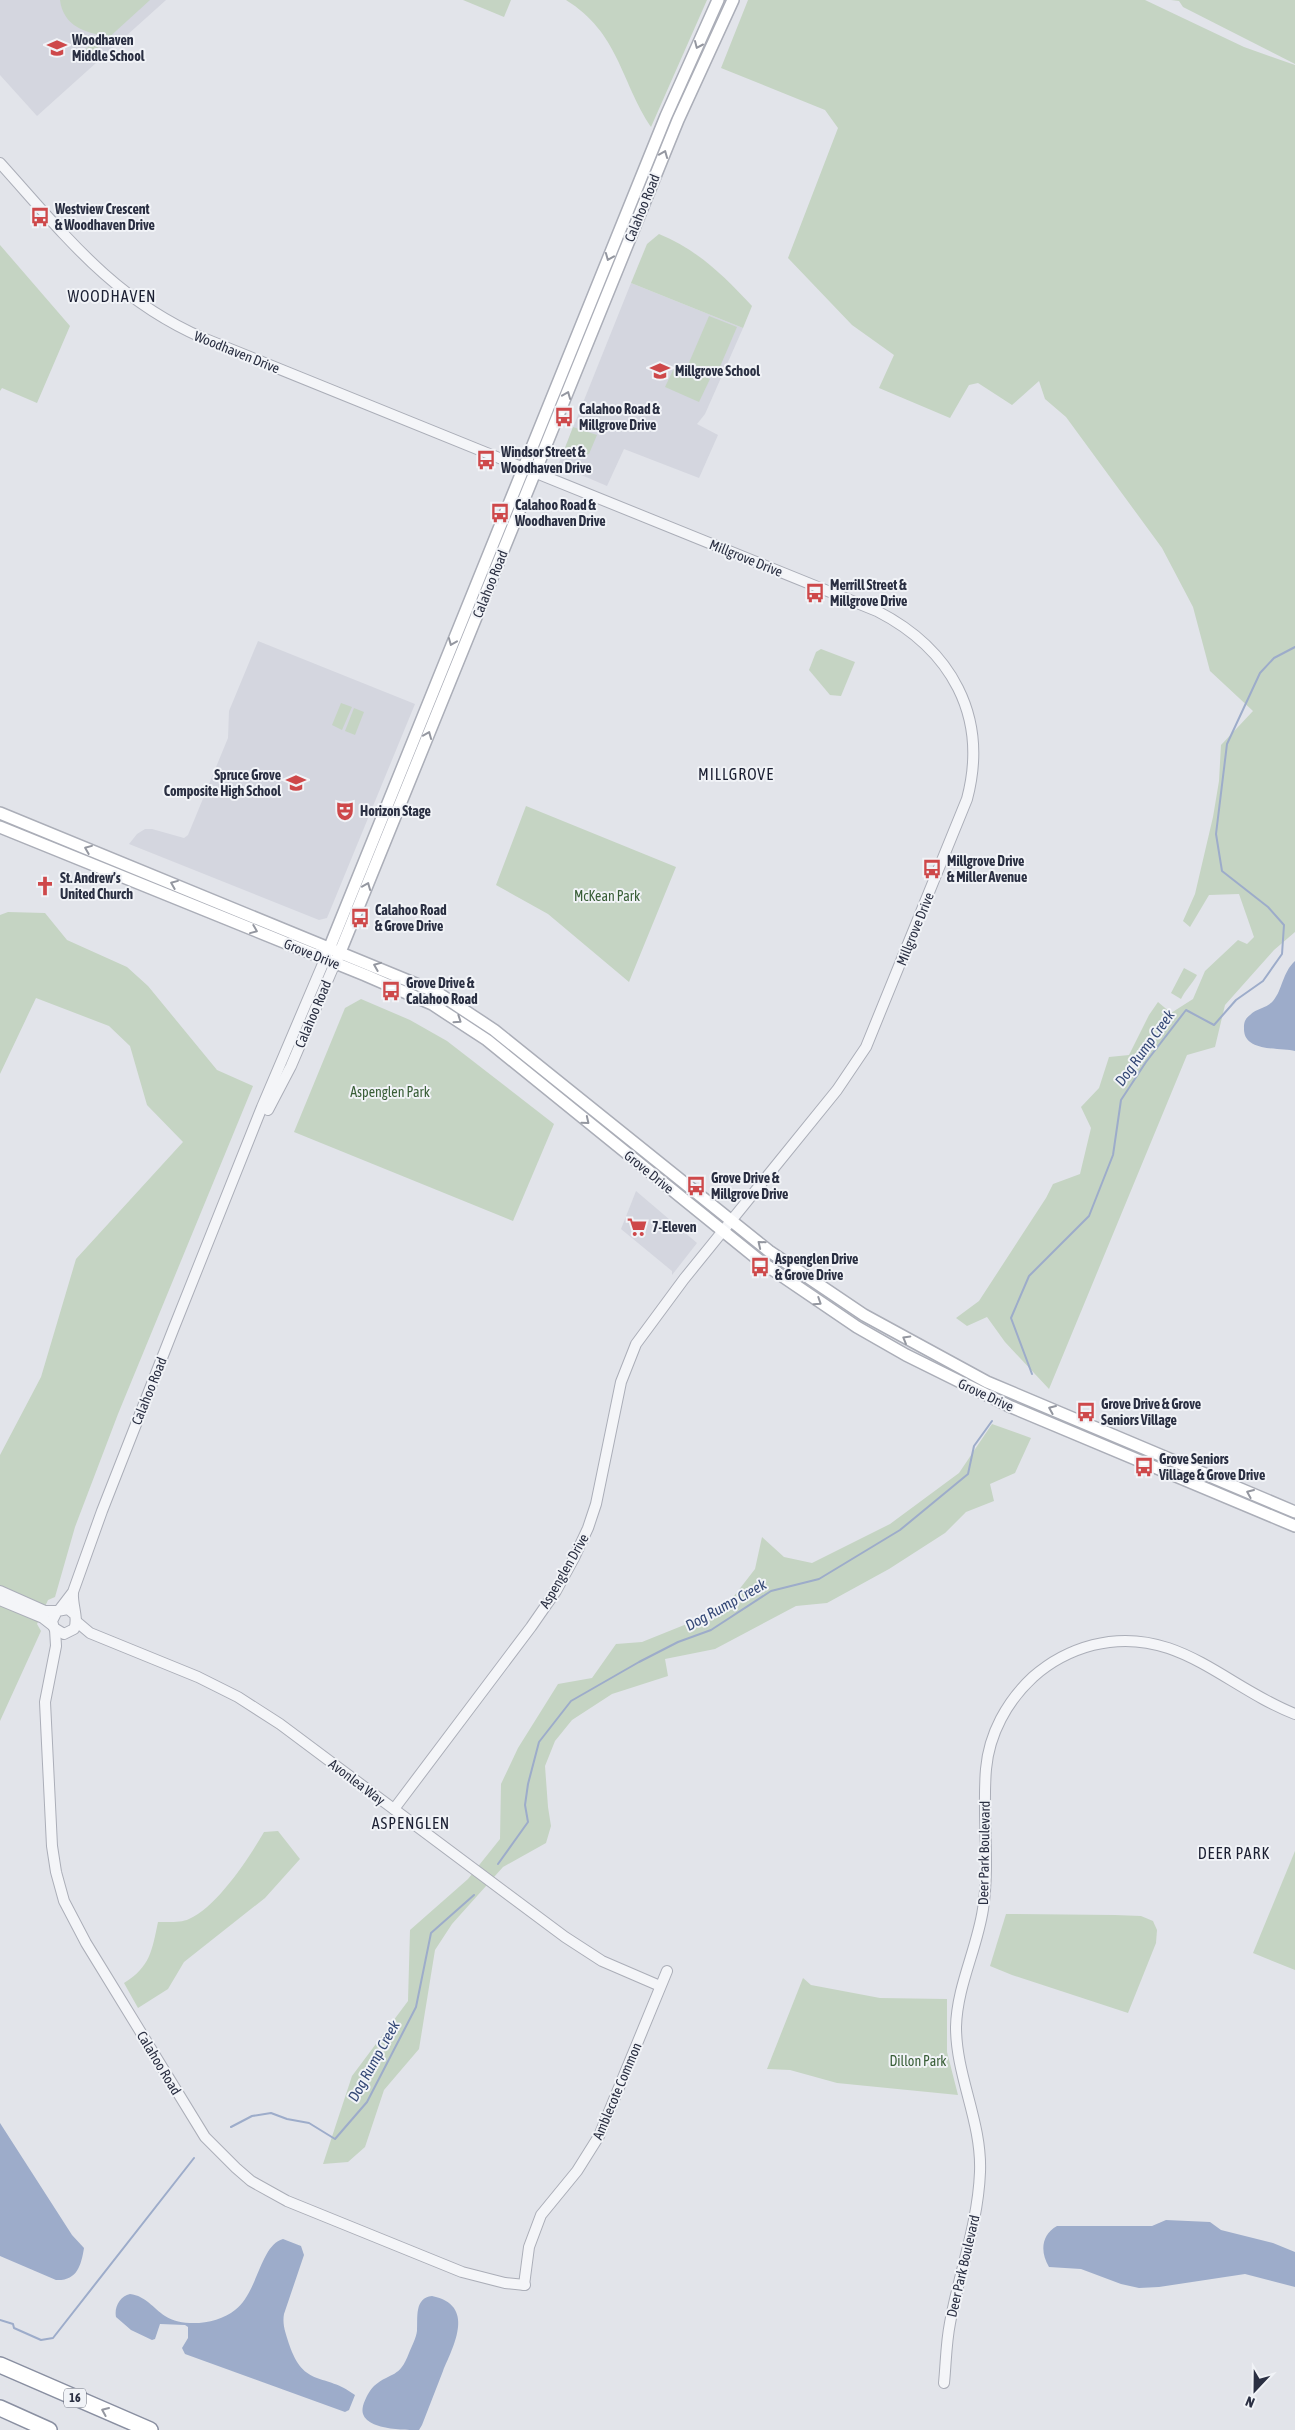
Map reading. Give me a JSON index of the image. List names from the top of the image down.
{
  "streets": {
    "highway": ["16"],
    "main road": ["Calahoo Road", "Grove Drive"],
    "street": [
      "Woodhaven Drive",
      "Millgrove Drive",
      "Aspenglen Drive",
      "Avonlea Way",
      "Deer Park Boulevard",
      "Amblecote Common"
    ]
  },
  "crossings": [
    ["Calahoo Road", "Woodhaven Drive"],
    ["Calahoo Road", "Millgrove Drive"],
    ["Calahoo Road", "Grove Drive"],
    ["Calahoo Road", "Avonlea Way"],
    ["Calahoo Road", "Amblecote Common"],
    ["Woodhaven Drive", "Millgrove Drive"],
    ["Millgrove Drive", "Grove Drive"],
    ["Millgrove Drive", "Aspenglen Drive"],
    ["Grove Drive", "Aspenglen Drive"],
    ["Aspenglen Drive", "Avonlea Way"],
    ["Avonlea Way", "Amblecote Common"]
  ],
  "districts": [
    "WOODHAVEN",
    "MILLGROVE",
    "ASPENGLEN",
    "DEER PARK"
  ],
  "water": ["Dog Rump Creek"],
  "parks": ["McKean Park", "Aspenglen Park", "Dillon Park"],
  "places": {
    "school or university": ["Woodhaven Middle School", "Millgrove School", "Spruce Grove Composite High School"],
    "bus stop": [
      "Westview Crescent & Woodhaven Drive",
      "Calahoo Road & Millgrove Drive",
      "Windsor Street & Woodhaven Drive",
      "Calahoo Road & Woodhaven Drive",
      "Merrill Street & Millgrove Drive",
      "Millgrove Drive & Miller Avenue",
      "Calahoo Road & Grove Drive",
      "Grove Drive & Calahoo Road",
      "Grove Drive & Millgrove Drive",
      "Aspenglen Drive & Grove Drive",
      "Grove Drive & Grove Seniors Village",
      "Grove Seniors Village & Grove Drive"
    ],
    "theatre": ["Horizon Stage"],
    "church": ["St. Andrew’s United Church"],
    "supermarket": ["7-Eleven"]
  },
  "north": "bottom"
}
